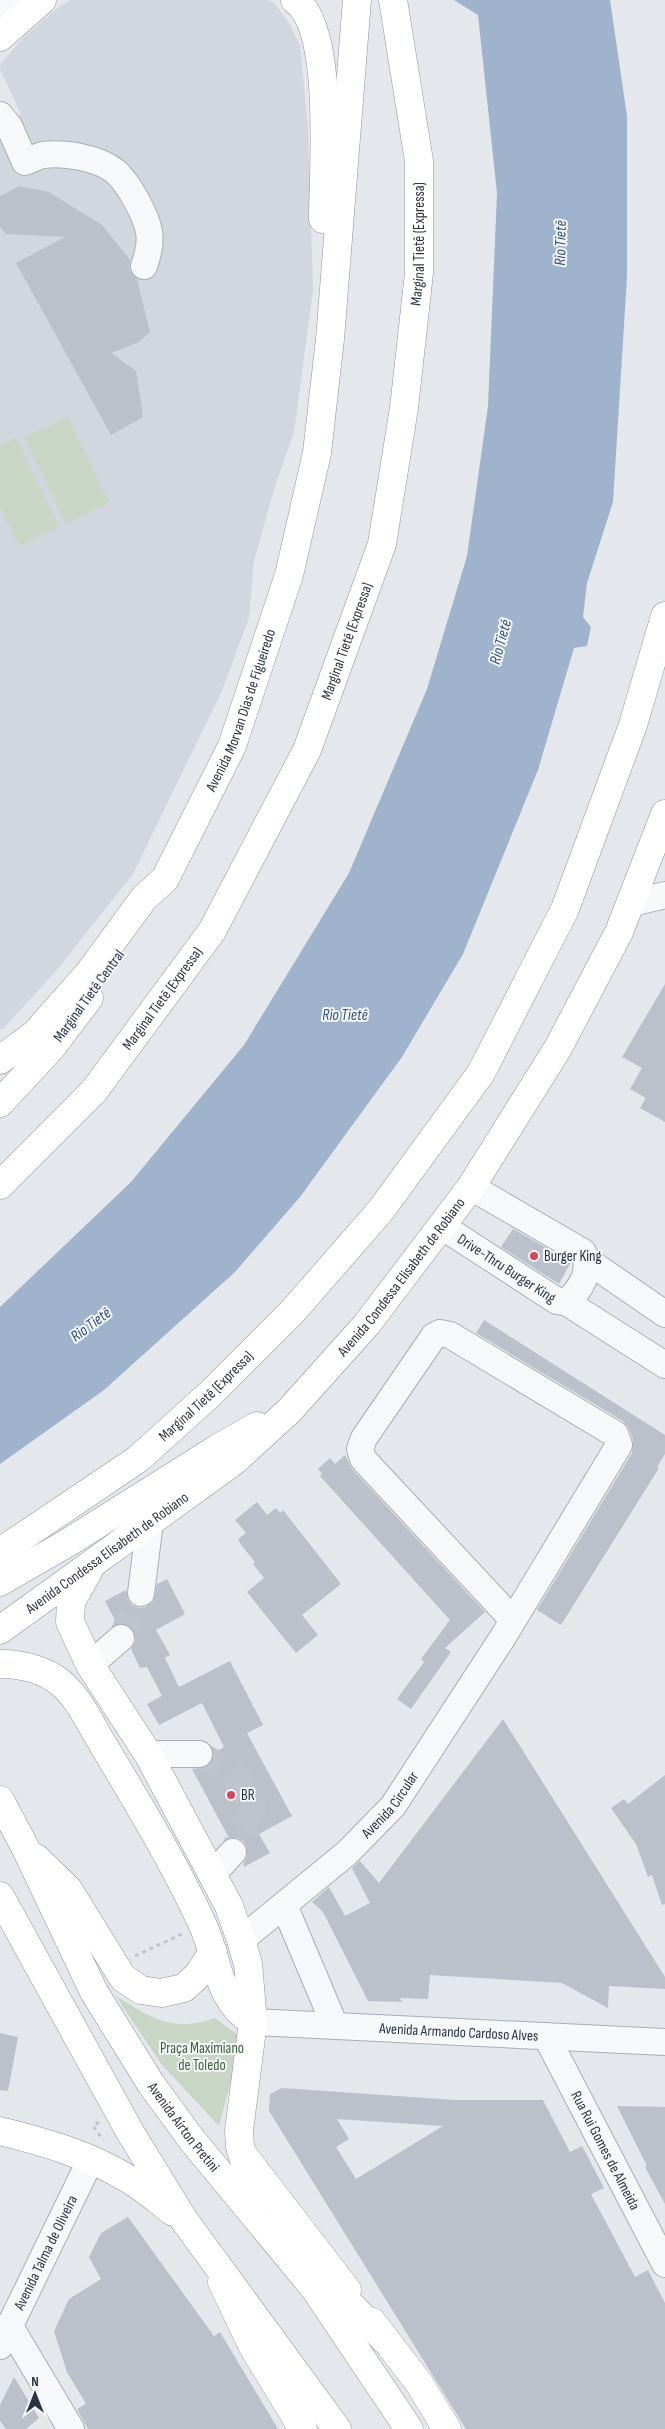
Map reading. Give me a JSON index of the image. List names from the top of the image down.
{
  "streets": {
    "main road": [
      "Marginal Tietê (Expressa)",
      "Avenida Morvan Dias de Figueiredo",
      "Marginal Tietê Central",
      "Avenida Condessa Elisabeth de Robiano",
      "Avenida Aírton Pretini"
    ],
    "street": [
      "Drive-Thru Burger King",
      "Avenida Circular",
      "Avenida Armando Cardoso Alves",
      "Rua Rui Gomes de Almeida",
      "Avenida Talma de Oliveira"
    ]
  },
  "crossings": [
    ["Avenida Morvan Dias de Figueiredo", "Marginal Tietê Central"],
    ["Drive-Thru Burger King", "Avenida Condessa Elisabeth de Robiano"],
    ["Avenida Armando Cardoso Alves", "Rua Rui Gomes de Almeida"]
  ],
  "water": ["Rio Tietê"],
  "parks": ["Praça Maximiano de Toledo"],
  "places": ["Burger King", "BR"],
  "north": "top"
}
